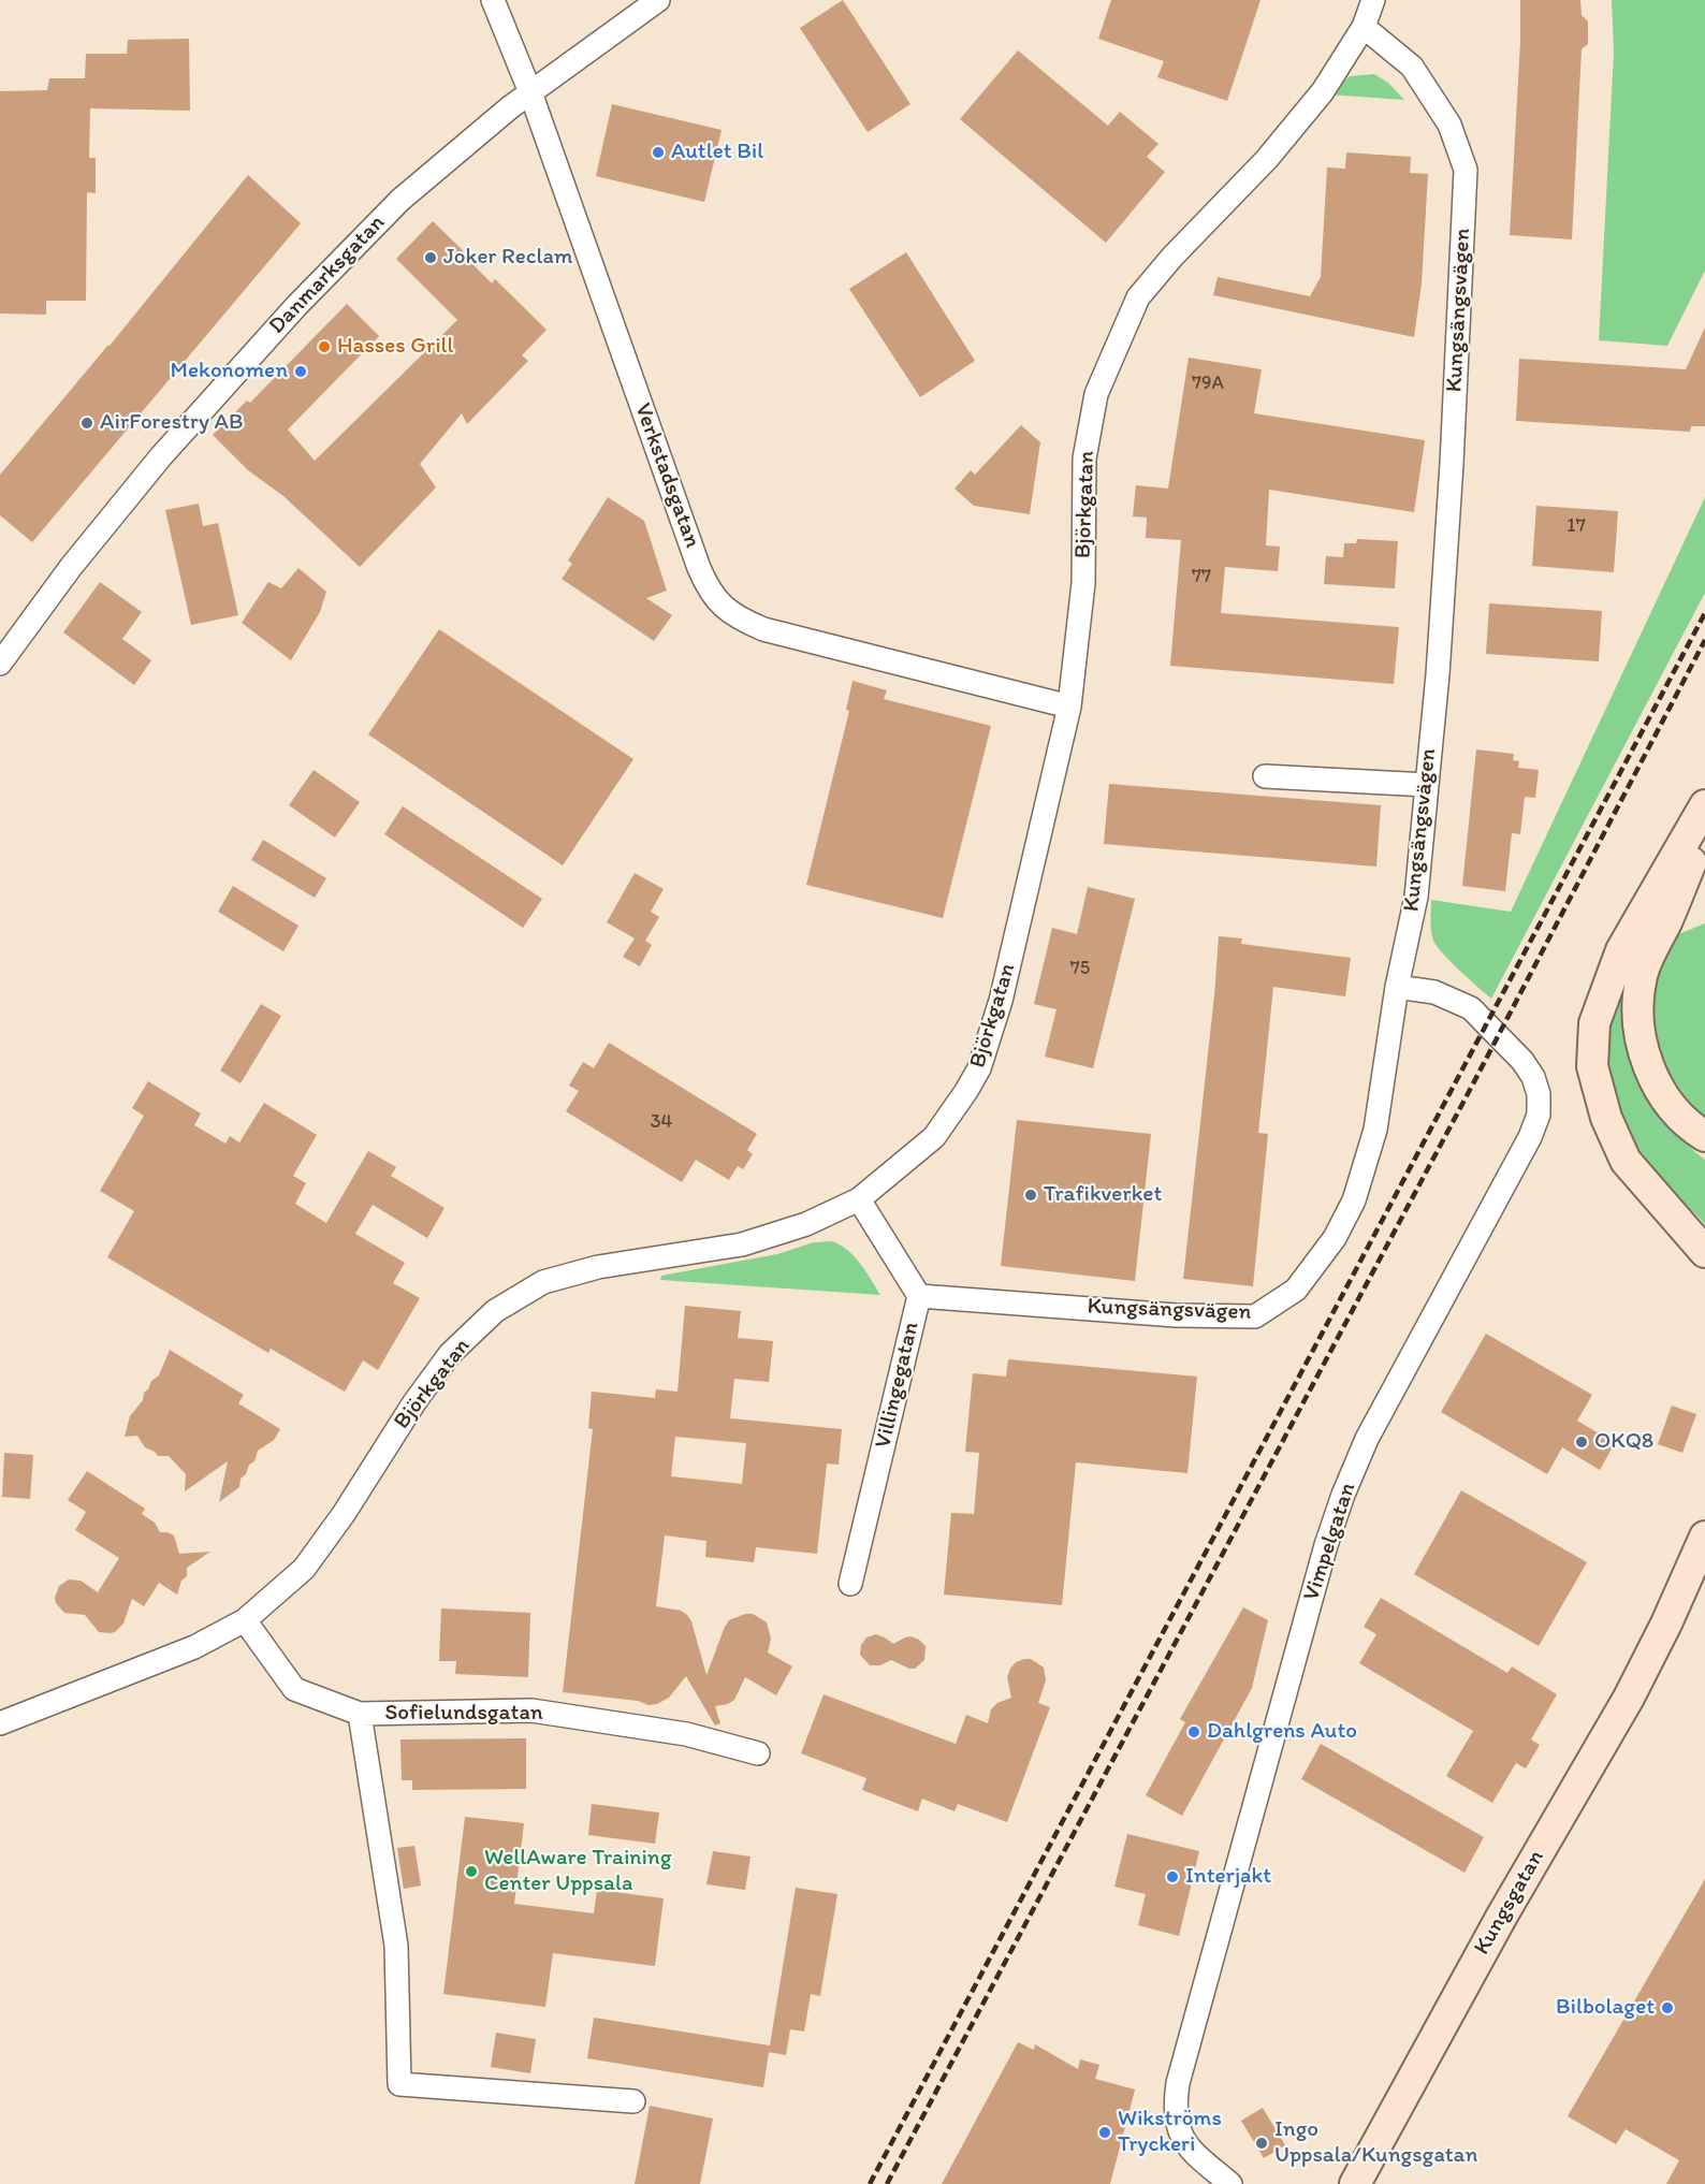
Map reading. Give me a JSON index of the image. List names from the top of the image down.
{
  "streets": {
    "main road": ["Kungsgatan"],
    "street": [
      "Danmarksgatan",
      "Kungsängsvägen",
      "Verkstadsgatan",
      "Björkgatan",
      "Villingegatan",
      "Vimpelgatan",
      "Sofielundsgatan"
    ]
  },
  "crossings": [
    ["Danmarksgatan", "Verkstadsgatan"],
    ["Kungsängsvägen", "Björkgatan"],
    ["Kungsängsvägen", "Villingegatan"],
    ["Kungsängsvägen", "Vimpelgatan"],
    ["Verkstadsgatan", "Björkgatan"],
    ["Björkgatan", "Villingegatan"],
    ["Björkgatan", "Sofielundsgatan"]
  ],
  "places": [
    "Autlet Bil",
    "Joker Reclam",
    "Hasses Grill",
    "Mekonomen",
    "AirForestry AB",
    "Trafikverket",
    "OKQ8",
    "Dahlgrens Auto",
    "WellAware Training Center Uppsala",
    "Interjakt",
    "Bilbolaget",
    "Wikströms Tryckeri",
    "Ingo Uppsala/Kungsgatan"
  ],
  "house_numbers": [
    "79A",
    "17",
    "77",
    "75",
    "34"
  ]
}
